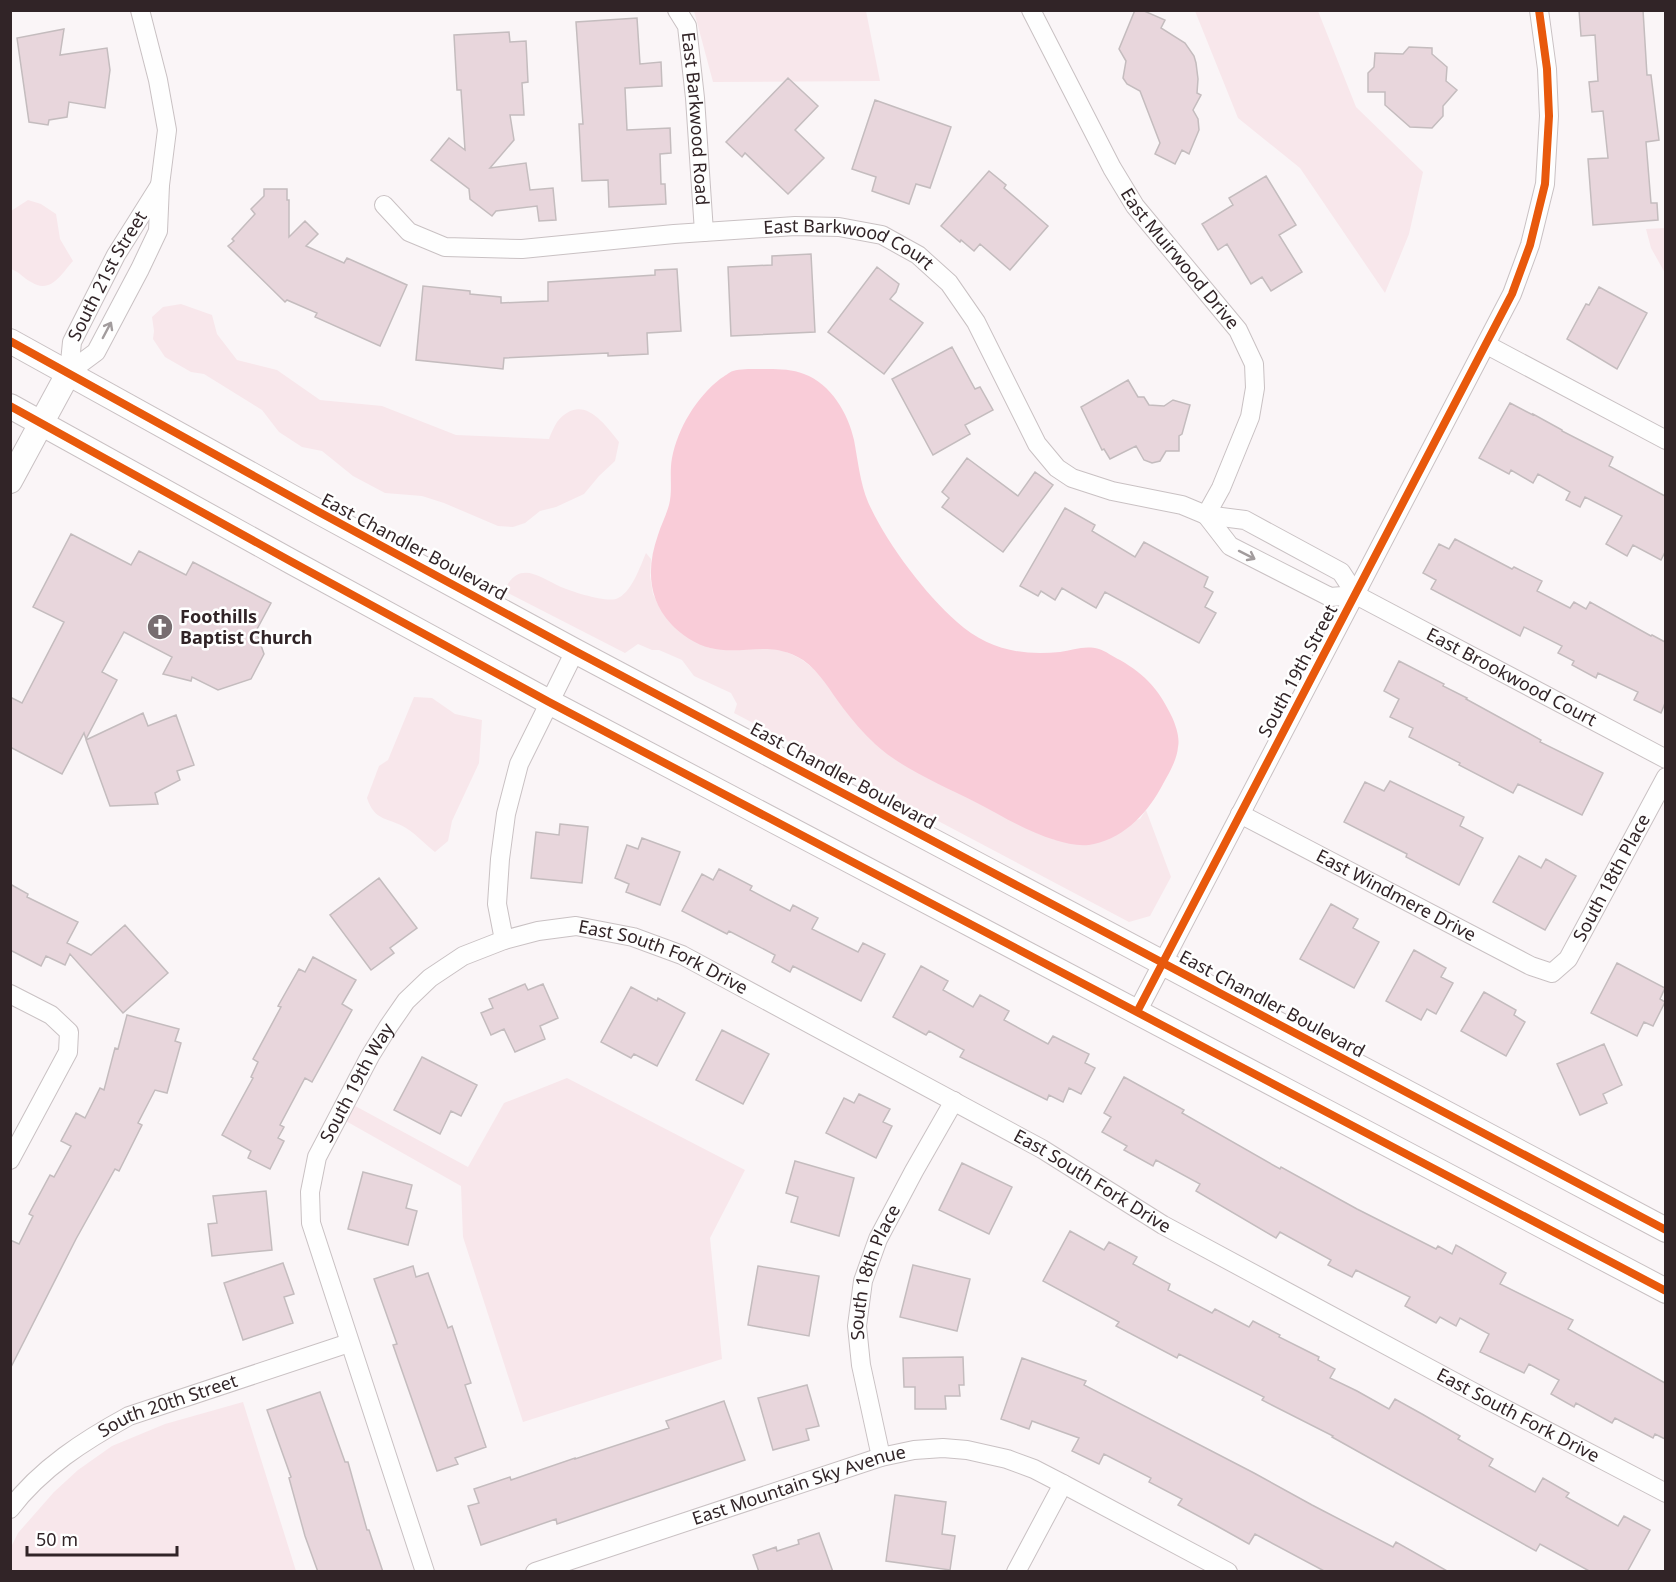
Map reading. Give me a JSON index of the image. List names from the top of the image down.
{
  "streets": {
    "main road": ["South 21st Street", "East Chandler Boulevard"],
    "street": [
      "East Barkwood Road",
      "East Barkwood Court",
      "East Muirwood Drive",
      "South 19th Street",
      "East Brookwood Court",
      "South 18th Place",
      "East Windmere Drive",
      "East South Fork Drive",
      "South 19th Way",
      "South 20th Street",
      "East Mountain Sky Avenue"
    ]
  },
  "crossings": [
    ["East Barkwood Road", "East Barkwood Court"],
    ["East Barkwood Court", "East Muirwood Drive"],
    ["East Barkwood Court", "South 19th Street"],
    ["East Barkwood Court", "East Brookwood Court"],
    ["South 21st Street", "East Chandler Boulevard"],
    ["East Chandler Boulevard", "South 19th Street"],
    ["South 19th Street", "East Brookwood Court"],
    ["South 19th Street", "East Windmere Drive"],
    ["South 18th Place", "East Windmere Drive"],
    ["South 18th Place", "East South Fork Drive"],
    ["South 18th Place", "East Mountain Sky Avenue"],
    ["East South Fork Drive", "South 19th Way"],
    ["South 19th Way", "South 20th Street"]
  ],
  "places": {
    "church": ["Foothills Baptist Church"]
  },
  "scale_bar": "50 m"
}
